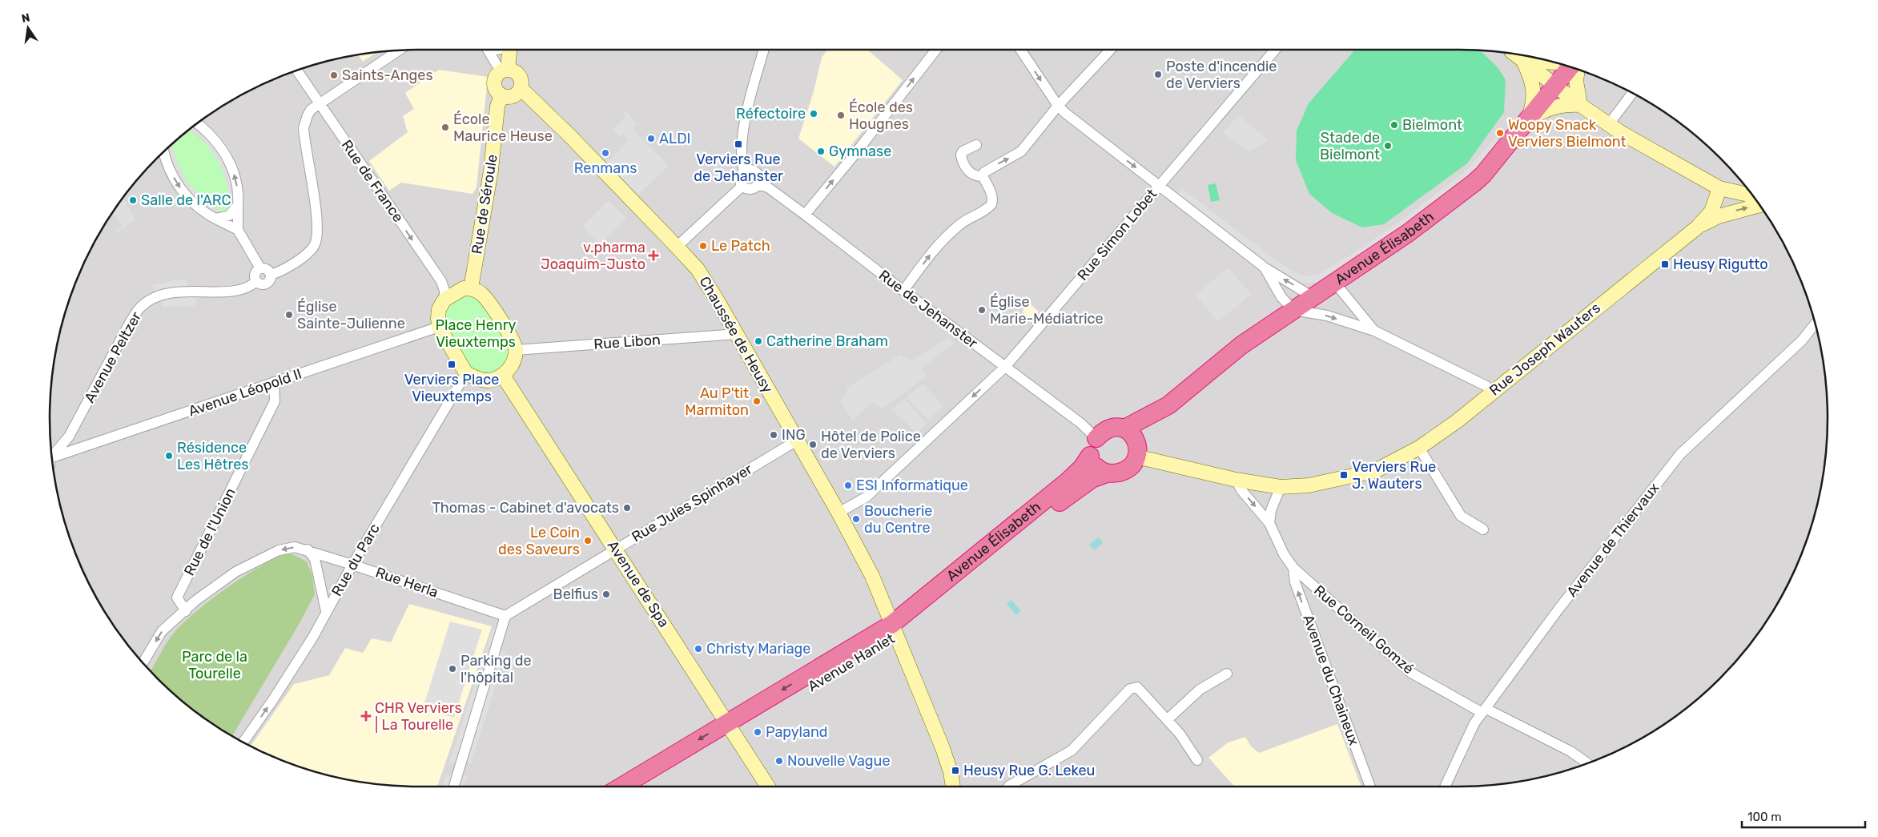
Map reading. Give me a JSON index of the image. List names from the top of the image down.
{
  "streets": {
    "highway": ["Avenue Élisabeth", "Avenue Hanlet"],
    "street": [
      "Rue de France",
      "Rue de Séroule",
      "Rue Simon Lobet",
      "Rue de Jehanster",
      "Chaussée de Heusy",
      "Rue Libon",
      "Rue Joseph Wauters",
      "Avenue Peltzer",
      "Avenue Léopold II",
      "Rue Jules Spinhayer",
      "Rue de l'Union",
      "Avenue de Thiervaux",
      "Rue du Parc",
      "Rue Herla",
      "Avenue de Spa",
      "Rue Corneil Gomzé",
      "Avenue du Chaineux"
    ]
  },
  "crossings": [
    ["Rue de France", "Rue de Séroule"],
    ["Rue de France", "Rue Libon"],
    ["Rue de France", "Avenue Léopold II"],
    ["Rue de France", "Rue du Parc"],
    ["Rue de France", "Avenue de Spa"],
    ["Rue de Séroule", "Chaussée de Heusy"],
    ["Rue de Séroule", "Rue Libon"],
    ["Rue de Séroule", "Avenue Léopold II"],
    ["Rue de Séroule", "Rue du Parc"],
    ["Rue de Séroule", "Avenue de Spa"],
    ["Rue Simon Lobet", "Rue de Jehanster"],
    ["Rue Simon Lobet", "Chaussée de Heusy"],
    ["Avenue Élisabeth", "Chaussée de Heusy"],
    ["Avenue Élisabeth", "Rue Joseph Wauters"],
    ["Avenue Élisabeth", "Avenue Hanlet"],
    ["Chaussée de Heusy", "Rue Libon"],
    ["Chaussée de Heusy", "Rue Jules Spinhayer"],
    ["Chaussée de Heusy", "Avenue Hanlet"],
    ["Rue Libon", "Avenue Léopold II"],
    ["Rue Libon", "Rue du Parc"],
    ["Rue Libon", "Avenue de Spa"],
    ["Rue Joseph Wauters", "Rue Corneil Gomzé"],
    ["Avenue Léopold II", "Rue de l'Union"],
    ["Avenue Léopold II", "Rue du Parc"],
    ["Avenue Léopold II", "Avenue de Spa"],
    ["Rue Jules Spinhayer", "Rue Herla"],
    ["Rue Jules Spinhayer", "Avenue de Spa"],
    ["Rue de l'Union", "Rue Herla"],
    ["Avenue de Thiervaux", "Rue Corneil Gomzé"],
    ["Rue du Parc", "Rue Herla"],
    ["Rue du Parc", "Avenue de Spa"],
    ["Avenue de Spa", "Avenue Hanlet"],
    ["Rue Corneil Gomzé", "Avenue du Chaineux"]
  ],
  "one_way": [
    "Rue de France",
    "Rue du Parc",
    "Rue Herla",
    "Avenue du Chaineux"
  ],
  "parks": ["Place Henry Vieuxtemps", "Parc de la Tourelle"],
  "places": {
    "other": [
      "Poste d'incendie de Verviers",
      "Saints-Anges",
      "Réfectoire",
      "École des Hougnes",
      "Bielmont",
      "École Maurice Heuse",
      "Woopy Snack Verviers Bielmont",
      "ALDI",
      "Stade de Bielmont",
      "Gymnase",
      "Renmans",
      "Salle de l'ARC",
      "Le Patch",
      "Église Marie-Médiatrice",
      "Église Sainte-Julienne",
      "Catherine Braham",
      "Au P'tit Marmiton",
      "ING",
      "Hôtel de Police de Verviers",
      "Résidence Les Hêtres",
      "ESI Informatique",
      "Thomas - Cabinet d'avocats",
      "Boucherie du Centre",
      "Le Coin des Saveurs",
      "Belfius",
      "Christy Mariage",
      "Parking de l'hôpital",
      "Papyland",
      "Nouvelle Vague"
    ],
    "transit": [
      "Verviers Rue de Jehanster",
      "Heusy Rigutto",
      "Verviers Place Vieuxtemps",
      "Verviers Rue J. Wauters",
      "Heusy Rue G. Lekeu"
    ],
    "health": ["v.pharma Joaquim-Justo", "CHR Verviers | La Tourelle"]
  },
  "scale_bar": "100 m",
  "north": "top"
}
